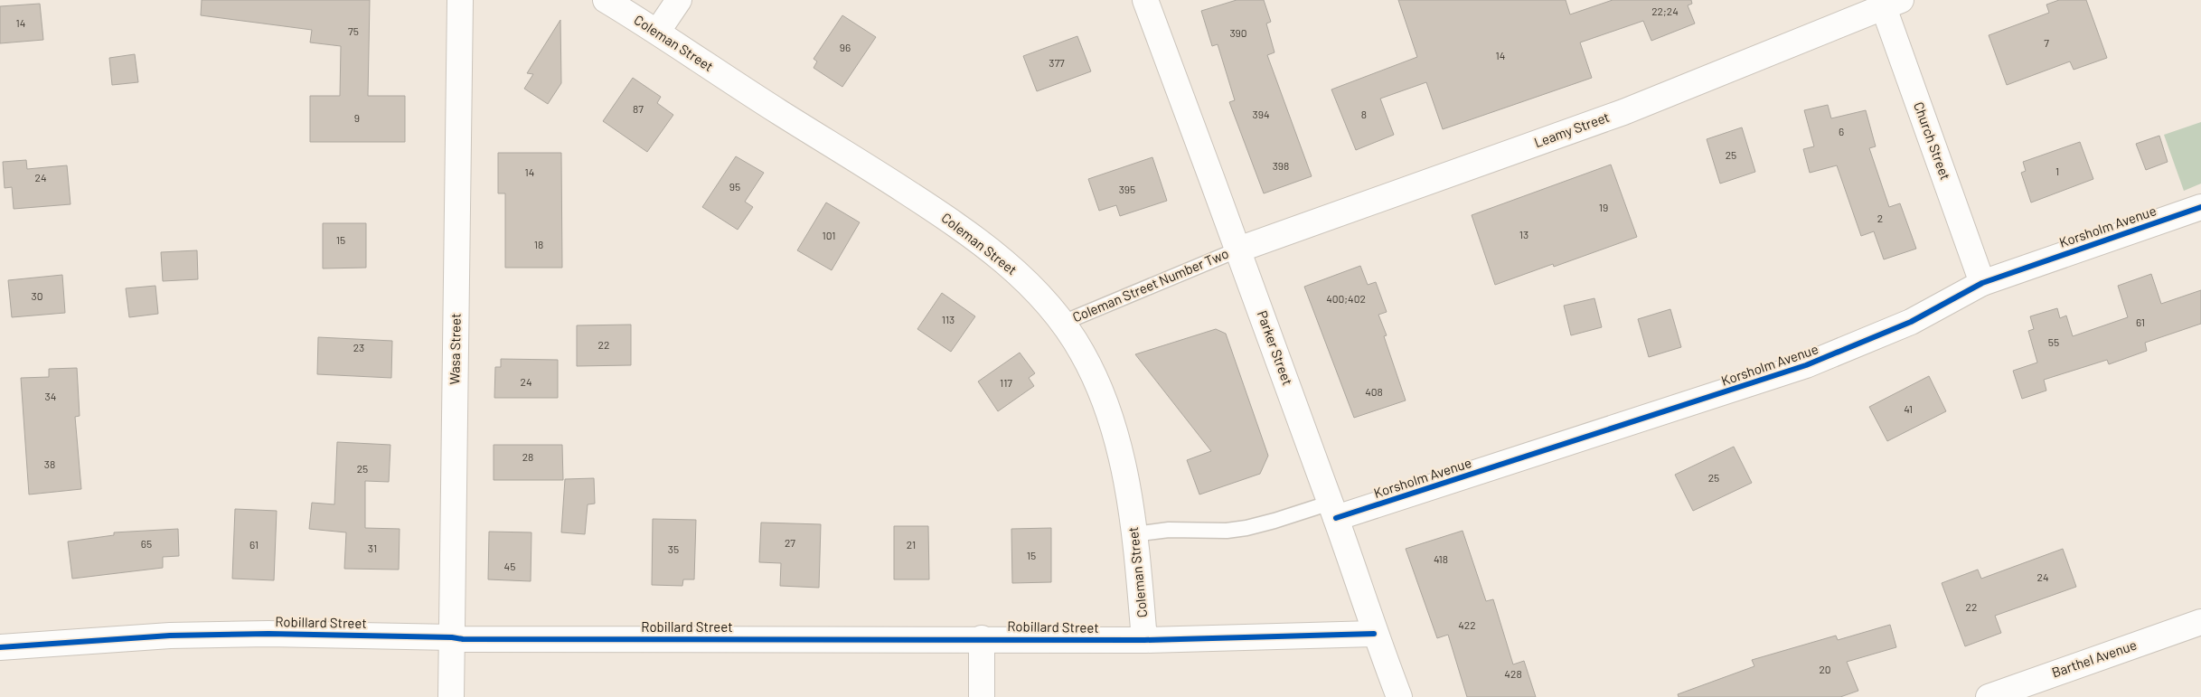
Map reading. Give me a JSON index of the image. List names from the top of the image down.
{
  "streets": {
    "street": [
      "Coleman Street",
      "Leamy Street",
      "Church Street",
      "Korsholm Avenue",
      "Parker Street",
      "Wasa Street",
      "Robillard Street",
      "Barthel Avenue"
    ],
    "lane": ["Coleman Street Number Two"]
  },
  "crossings": [
    ["Coleman Street", "Coleman Street Number Two"],
    ["Coleman Street", "Robillard Street"],
    ["Leamy Street", "Church Street"],
    ["Leamy Street", "Coleman Street Number Two"],
    ["Leamy Street", "Parker Street"],
    ["Church Street", "Korsholm Avenue"],
    ["Korsholm Avenue", "Parker Street"],
    ["Coleman Street Number Two", "Parker Street"],
    ["Parker Street", "Robillard Street"],
    ["Wasa Street", "Robillard Street"]
  ],
  "house_numbers": [
    "22;24",
    "14",
    "75",
    "390",
    "7",
    "96",
    "14",
    "377",
    "87",
    "394",
    "8",
    "9",
    "6",
    "25",
    "398",
    "1",
    "14",
    "24",
    "95",
    "395",
    "19",
    "2",
    "13",
    "101",
    "15",
    "18",
    "30",
    "400;402",
    "113",
    "61",
    "55",
    "22",
    "23",
    "24",
    "117",
    "408",
    "34",
    "41",
    "28",
    "38",
    "25",
    "25",
    "27",
    "65",
    "61",
    "21",
    "31",
    "35",
    "15",
    "418",
    "45",
    "24",
    "22",
    "422",
    "20",
    "428"
  ]
}
